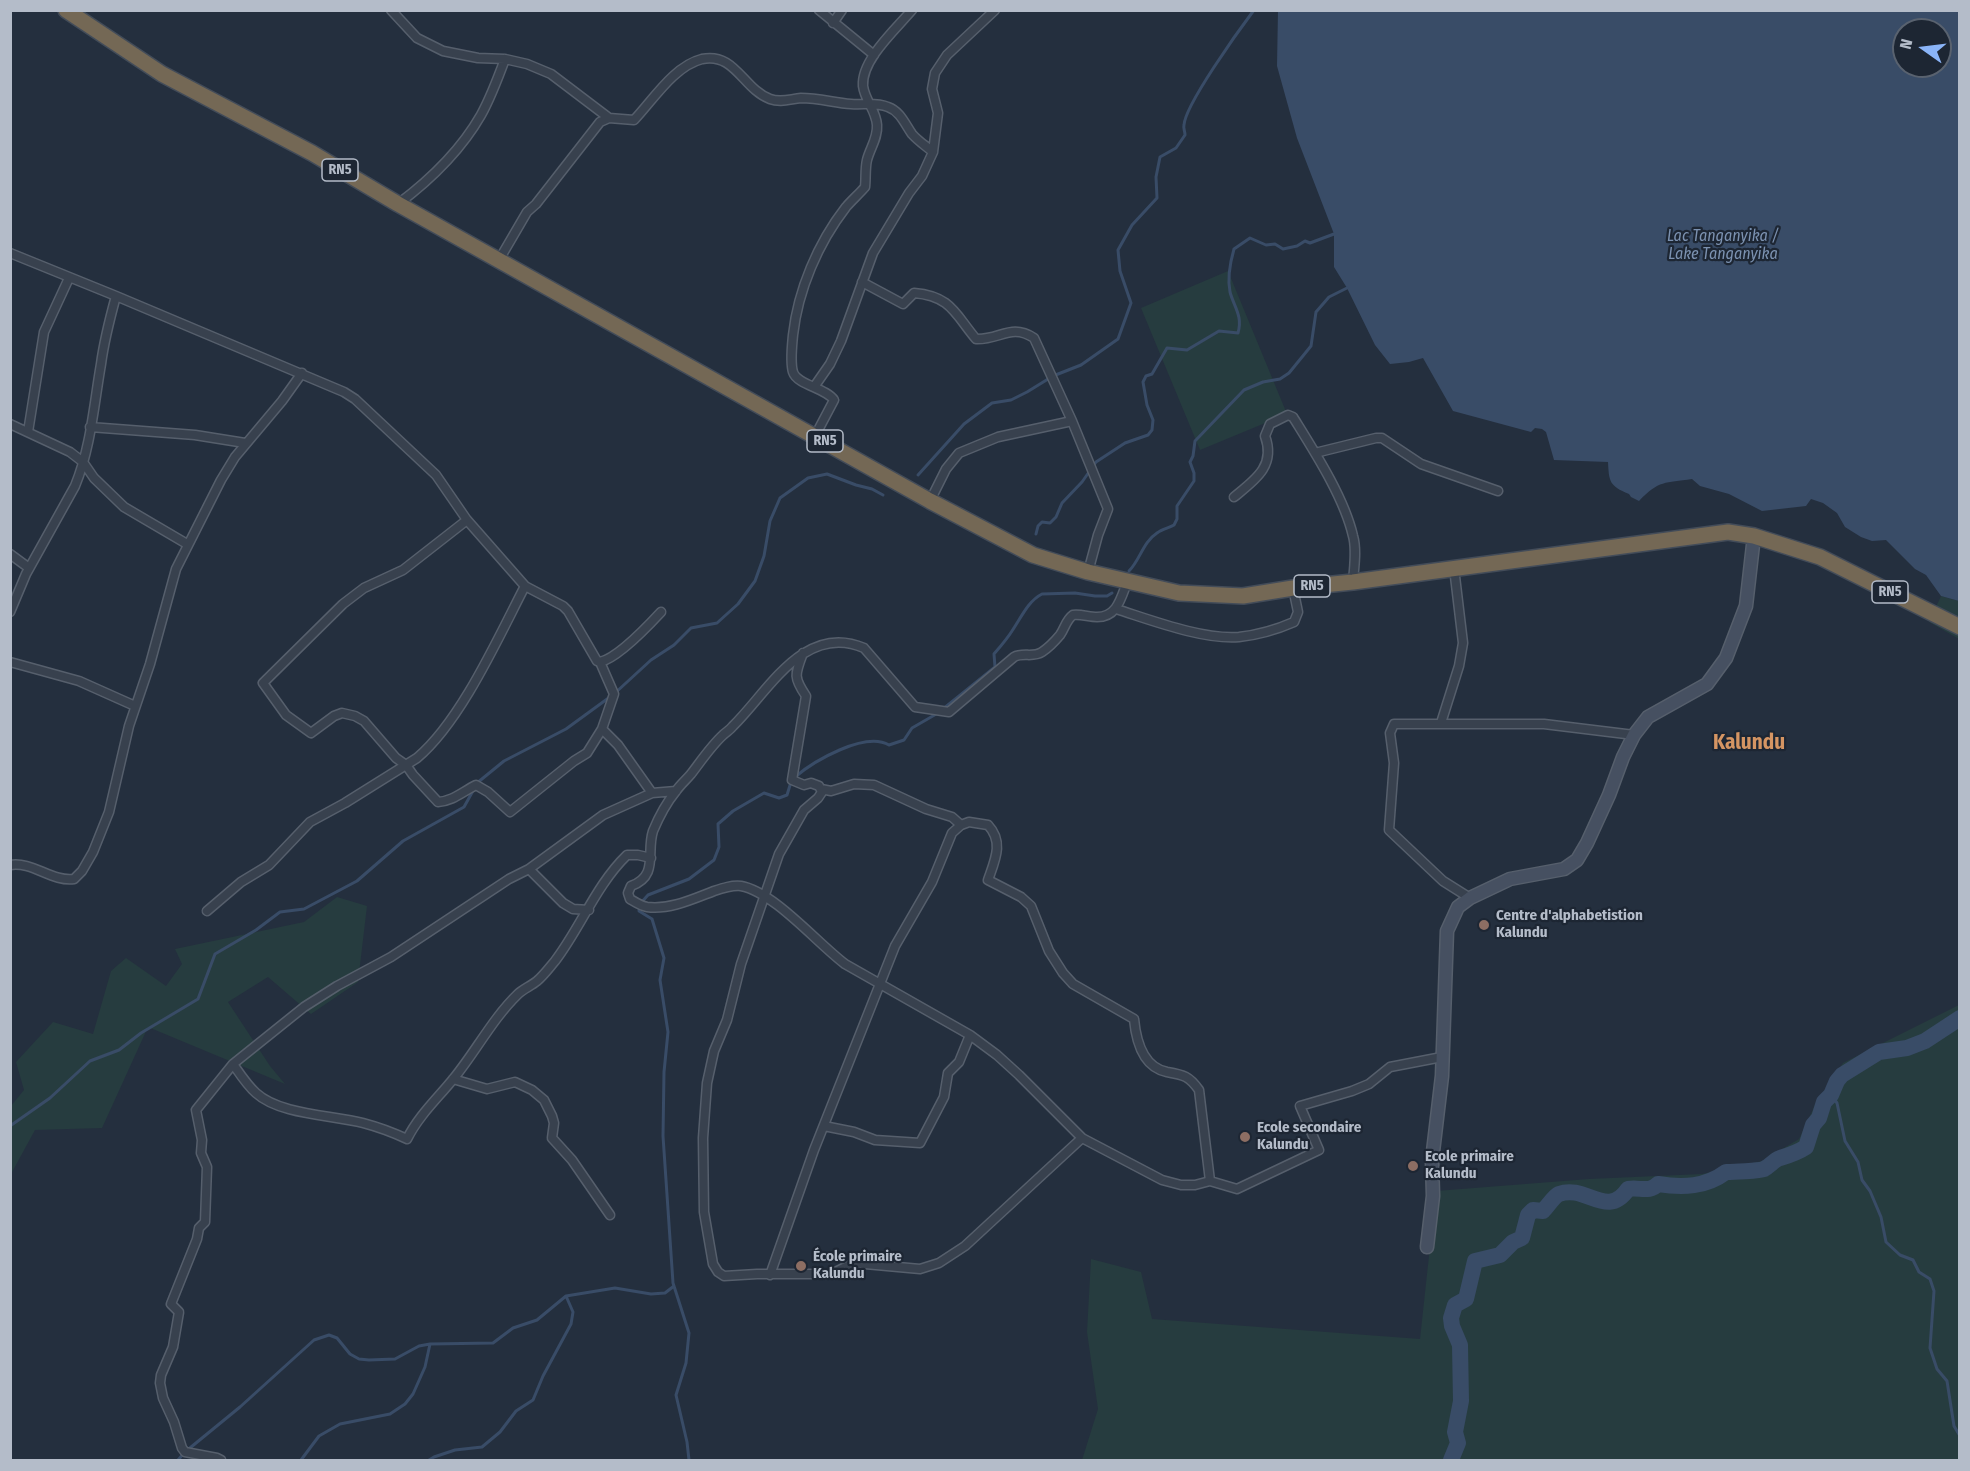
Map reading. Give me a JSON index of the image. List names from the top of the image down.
{
  "streets": {
    "highway": ["RN5"]
  },
  "districts": ["Kalundu"],
  "water": ["Lac Tanganyika / Lake Tanganyika"],
  "places": [
    "Centre d'alphabetistion Kalundu",
    "Ecole secondaire Kalundu",
    "Ecole primaire Kalundu",
    "École primaire Kalundu"
  ],
  "north": "left"
}
